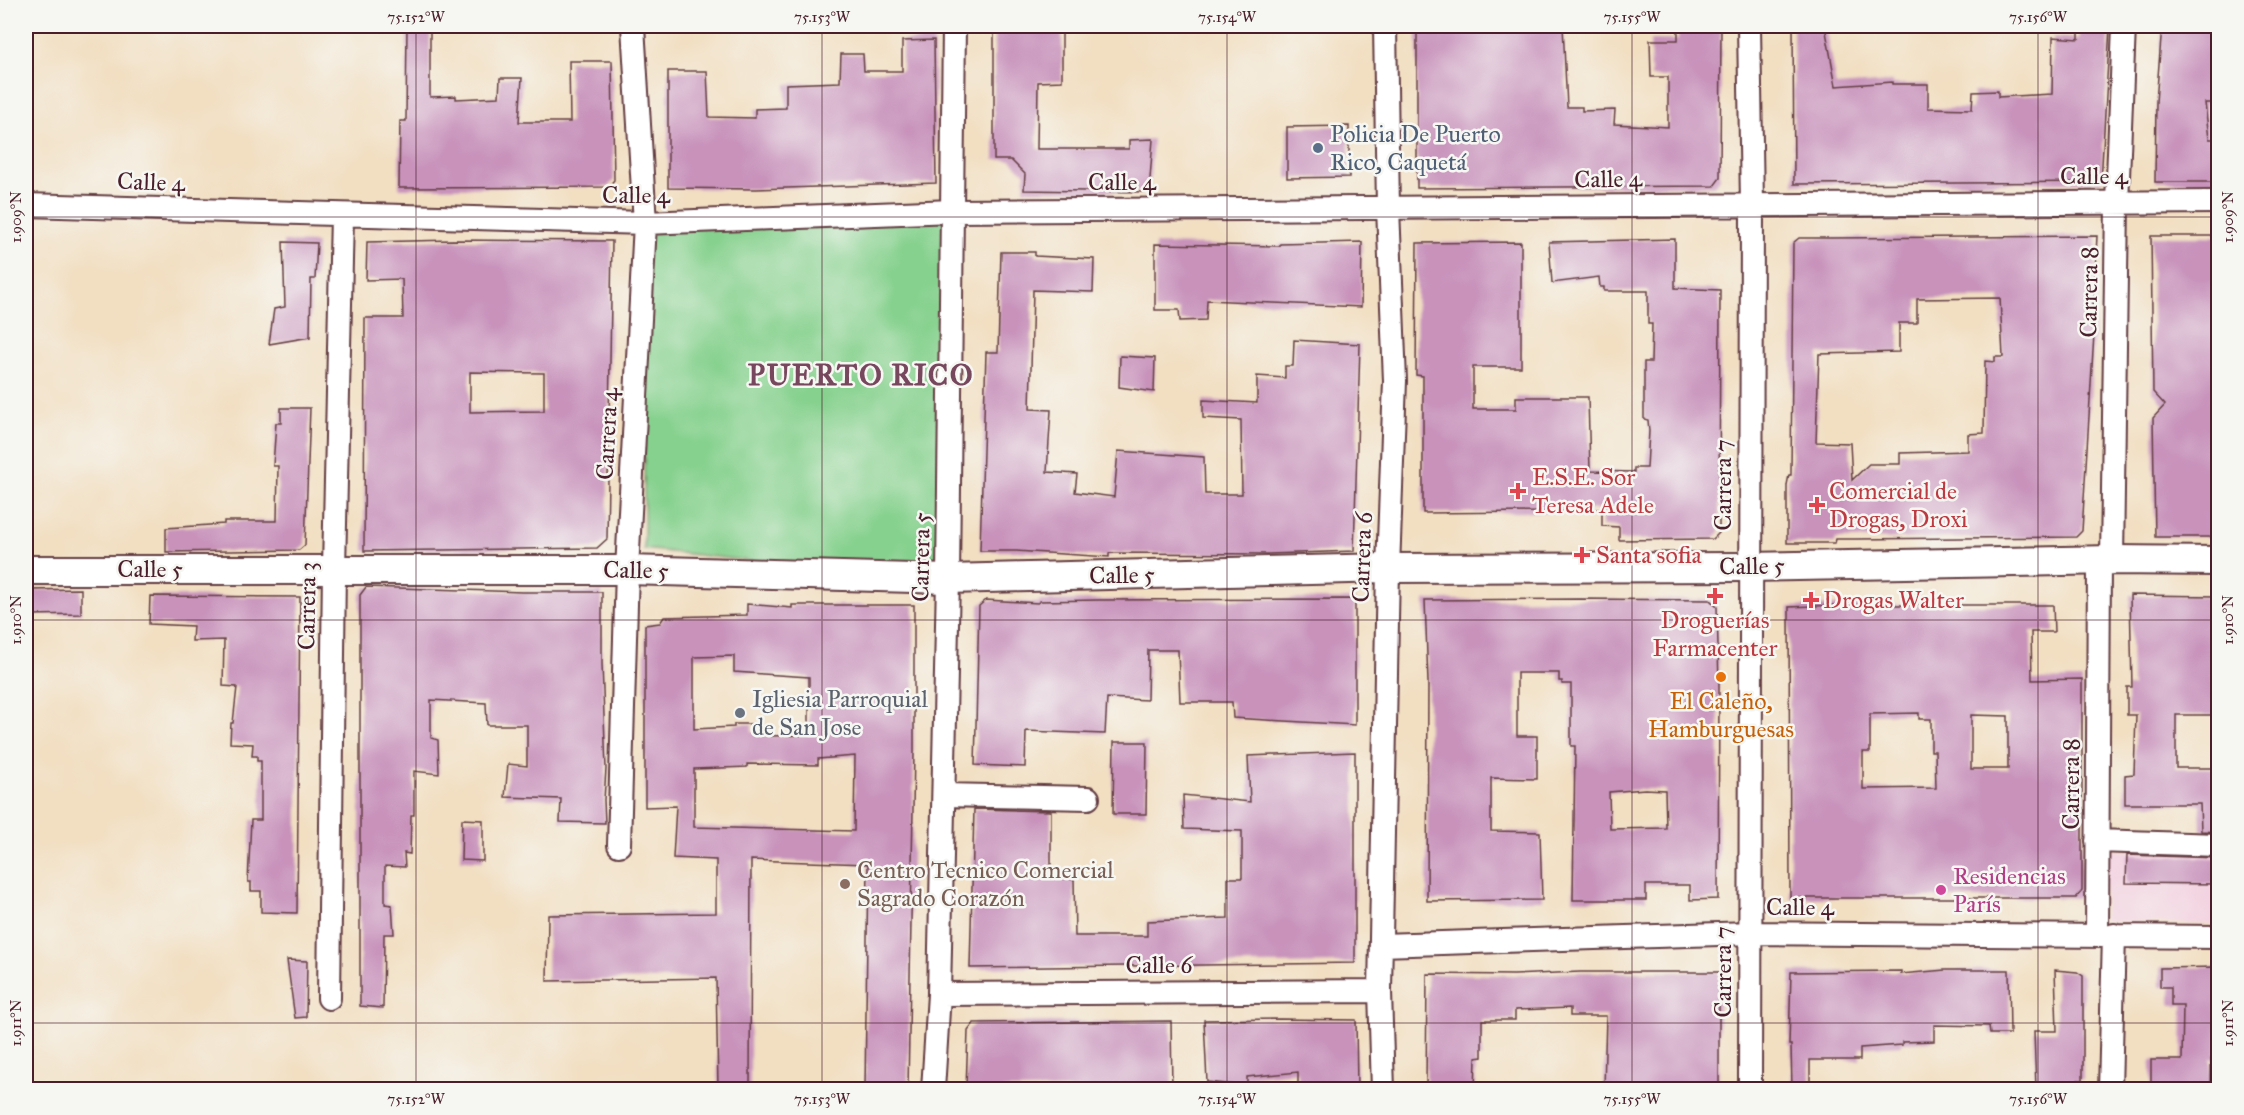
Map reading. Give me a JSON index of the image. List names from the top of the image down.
{
  "streets": {
    "street": [
      "Calle 4",
      "Carrera 8",
      "Carrera 4",
      "Carrera 7",
      "Carrera 5",
      "Carrera 6",
      "Calle 5",
      "Carrera 3",
      "Calle 6"
    ]
  },
  "crossings": [
    ["Calle 4", "Carrera 8"],
    ["Calle 4", "Carrera 4"],
    ["Calle 4", "Carrera 7"],
    ["Calle 4", "Carrera 5"],
    ["Calle 4", "Carrera 6"],
    ["Calle 4", "Carrera 3"],
    ["Carrera 8", "Calle 5"],
    ["Carrera 4", "Calle 5"],
    ["Carrera 7", "Calle 5"],
    ["Carrera 5", "Calle 5"],
    ["Carrera 5", "Calle 6"],
    ["Carrera 6", "Calle 5"],
    ["Carrera 6", "Calle 6"],
    ["Calle 5", "Carrera 3"]
  ],
  "districts": ["PUERTO RICO"],
  "places": {
    "other": [
      "Policia De Puerto Rico, Caquetá",
      "El Caleño, Hamburguesas",
      "Igliesia Parroquial de San Jose",
      "Centro Tecnico Comercial Sagrado Corazón",
      "Residencias París"
    ],
    "health": [
      "E.S.E. Sor Teresa Adele",
      "Comercial de Drogas, Droxi",
      "Santa sofia",
      "Droguerías Farmacenter",
      "Drogas Walter"
    ]
  },
  "coordinates": [
    "75.152°W",
    "75.153°W",
    "75.154°W",
    "75.155°W",
    "75.156°W",
    "1.909°N",
    "1.910°N",
    "1.911°N"
  ]
}
